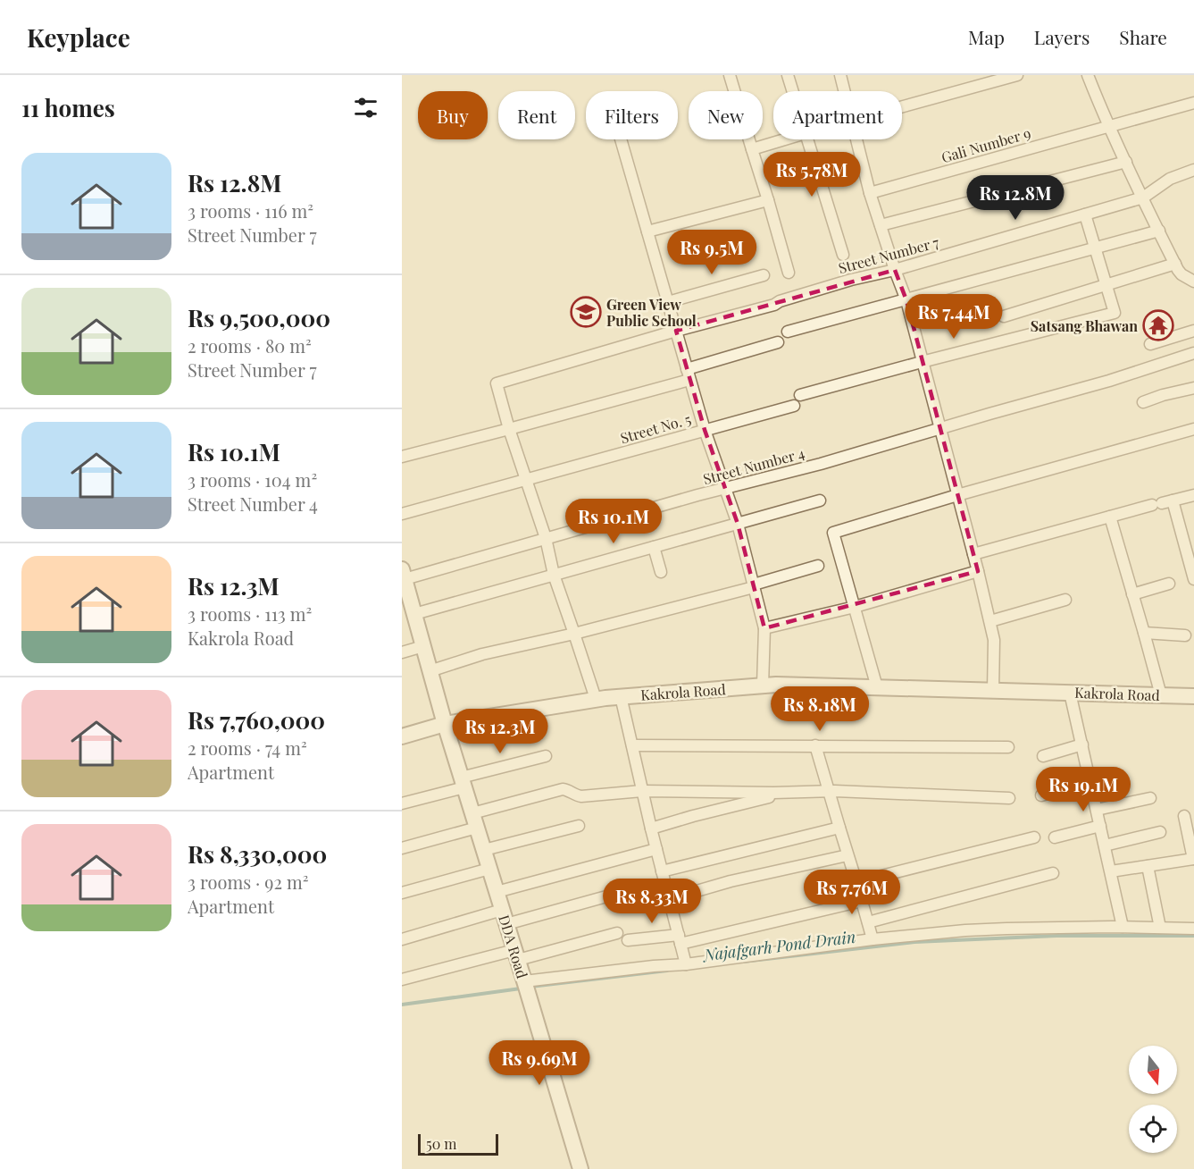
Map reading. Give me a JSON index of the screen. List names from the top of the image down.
{
  "streets": {
    "street": [
      "Gali Number 9",
      "Street Number 7",
      "Street No. 5",
      "Street Number 4",
      "Kakrola Road",
      "DDA Road"
    ]
  },
  "crossings": [
    ["Street Number 4", "DDA Road"],
    ["Kakrola Road", "DDA Road"]
  ],
  "water": ["Najafgarh Pond Drain"],
  "places": {
    "school or university": ["Green View Public School"],
    "temple": ["Satsang Bhawan"]
  },
  "scale_bar": "50 m",
  "north": "bottom",
  "page": {
    "header": "Keyplace",
    "nav": ["Map", "Layers", "Share"],
    "heading": "11 homes",
    "chip": [
      "Buy",
      "Rent",
      "Filters",
      "New",
      "Apartment"
    ],
    "list": [
      {
        "name": "Rs 12.8M",
        "note": "3 rooms · 116 m² · Street Number 7"
      },
      {
        "name": "Rs 9,500,000",
        "note": "2 rooms · 80 m² · Street Number 7"
      },
      {
        "name": "Rs 10.1M",
        "note": "3 rooms · 104 m² · Street Number 4"
      },
      {
        "name": "Rs 12.3M",
        "note": "3 rooms · 113 m² · Kakrola Road"
      },
      {
        "name": "Rs 7,760,000",
        "note": "2 rooms · 74 m² · Apartment"
      },
      {
        "name": "Rs 8,330,000",
        "note": "3 rooms · 92 m² · Apartment"
      }
    ],
    "price": [
      "Rs 5.78M",
      "Rs 12.8M",
      "Rs 9.5M",
      "Rs 7.44M",
      "Rs 10.1M",
      "Rs 8.18M",
      "Rs 12.3M",
      "Rs 19.1M",
      "Rs 7.76M",
      "Rs 8.33M",
      "Rs 9.69M"
    ],
    "scale": "50 m"
  }
}
